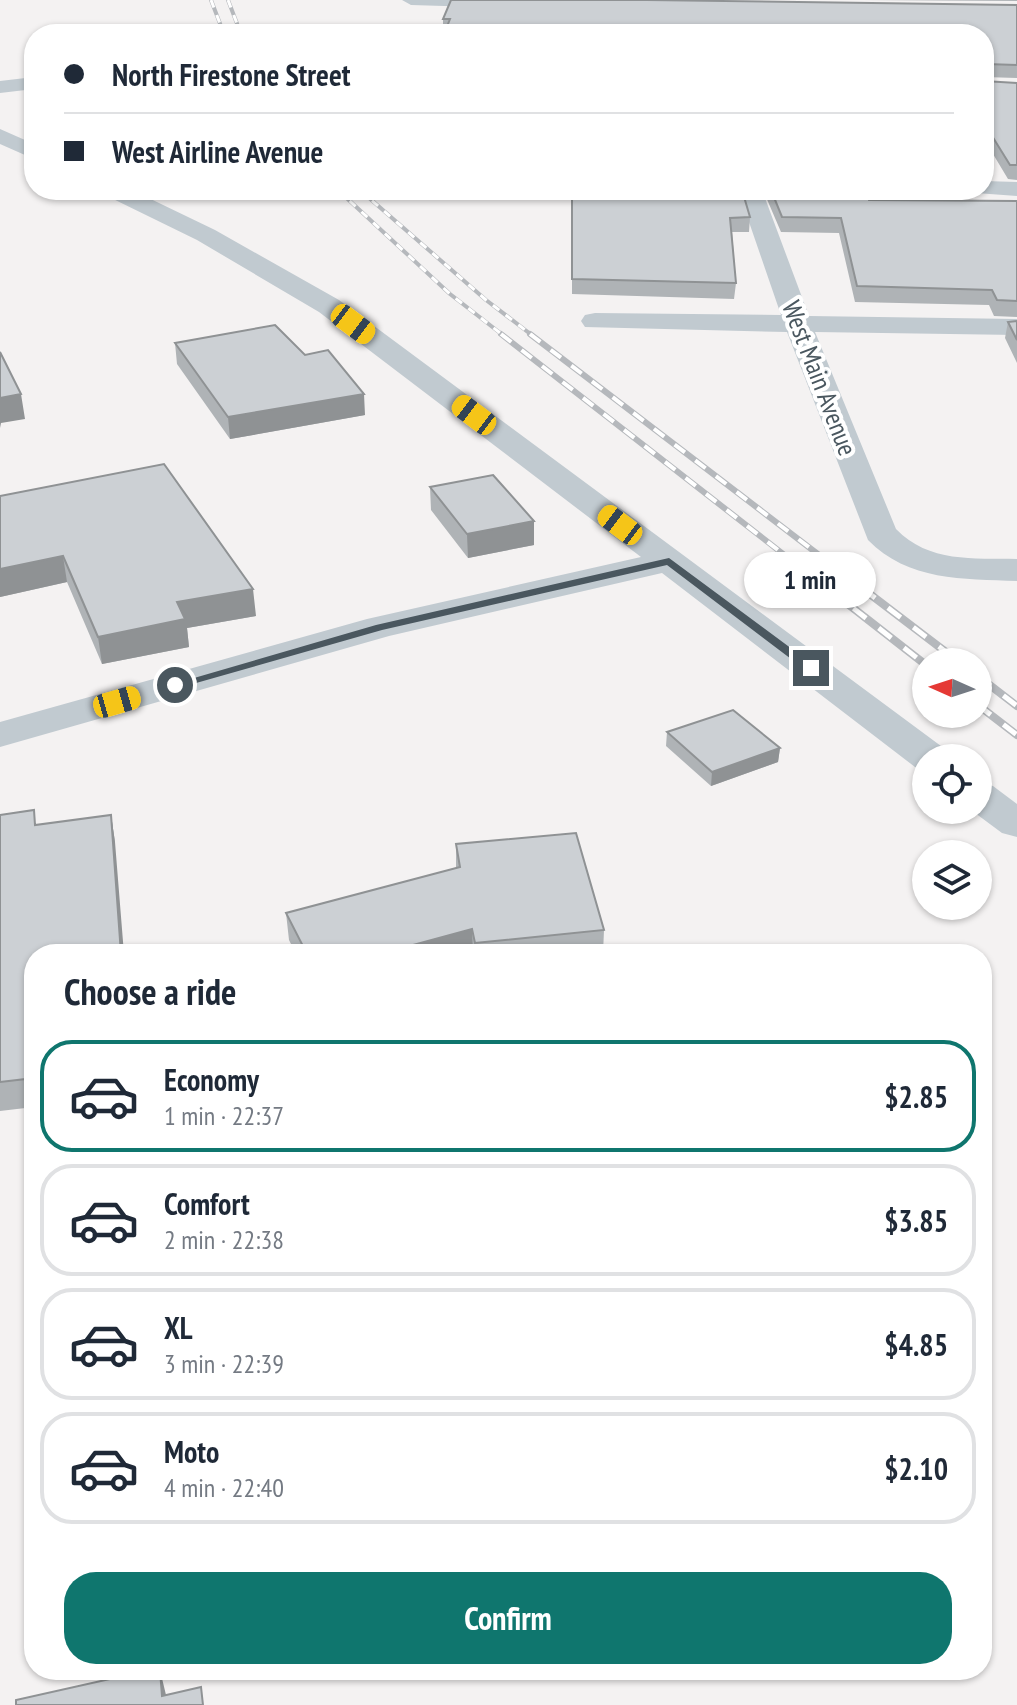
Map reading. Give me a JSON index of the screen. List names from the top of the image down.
{
  "streets": {
    "street": ["West Main Avenue"]
  },
  "north": "left",
  "page": {
    "banner": ["North Firestone Street", "West Airline Avenue"],
    "bubble": "1 min",
    "heading": "Choose a ride",
    "list": [
      {
        "name": "Economy",
        "note": "1 min · 22:37",
        "value": "$2.85"
      },
      {
        "name": "Comfort",
        "note": "2 min · 22:38",
        "value": "$3.85"
      },
      {
        "name": "XL",
        "note": "3 min · 22:39",
        "value": "$4.85"
      },
      {
        "name": "Moto",
        "note": "4 min · 22:40",
        "value": "$2.10"
      }
    ],
    "buttons": "Confirm"
  }
}
